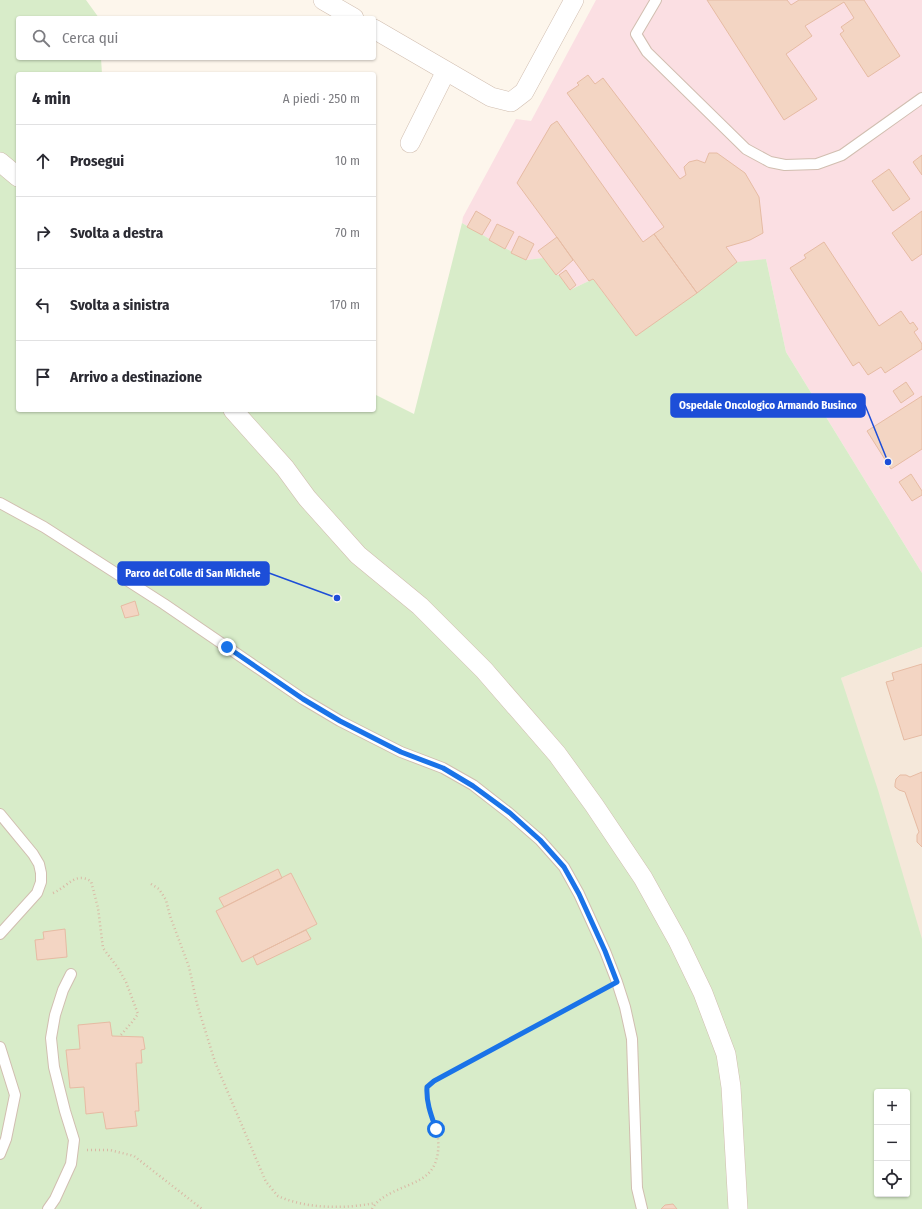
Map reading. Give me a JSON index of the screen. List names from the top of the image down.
{
  "places": ["Ospedale Oncologico Armando Businco", "Parco del Colle di San Michele"],
  "page": {
    "search": "Cerca qui",
    "heading": ["4 min", "A piedi · 250 m"],
    "list": [
      ["Prosegui", "10 m"],
      ["Svolta a destra", "70 m"],
      ["Svolta a sinistra", "170 m"],
      "Arrivo a destinazione"
    ],
    "map_buttons": ["+", "−"]
  }
}
